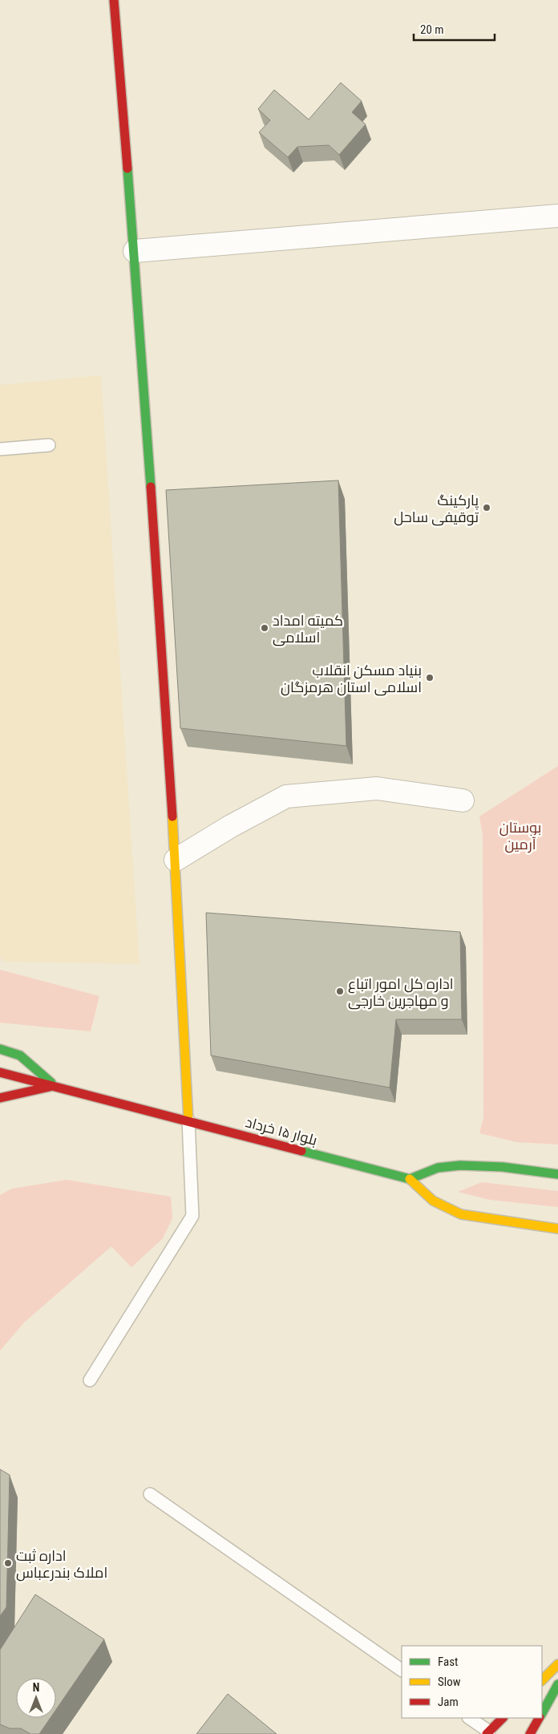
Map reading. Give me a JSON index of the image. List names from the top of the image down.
{
  "streets": {
    "street": ["بلوار ۱۵ خرداد"]
  },
  "parks": ["بوستان آرمین"],
  "places": [
    "پارکینگ توقیفی ساحل",
    "کمیته امداد اسلامی",
    "بنیاد مسکن انقلاب اسلامی استان هرمزگان",
    "اداره کل امور اتباع و مهاجرین خارجی",
    "اداره ثبت املاک بندرعباس"
  ],
  "legend": ["Fast", "Slow", "Jam"],
  "scale_bar": "20 m",
  "north": "top"
}
